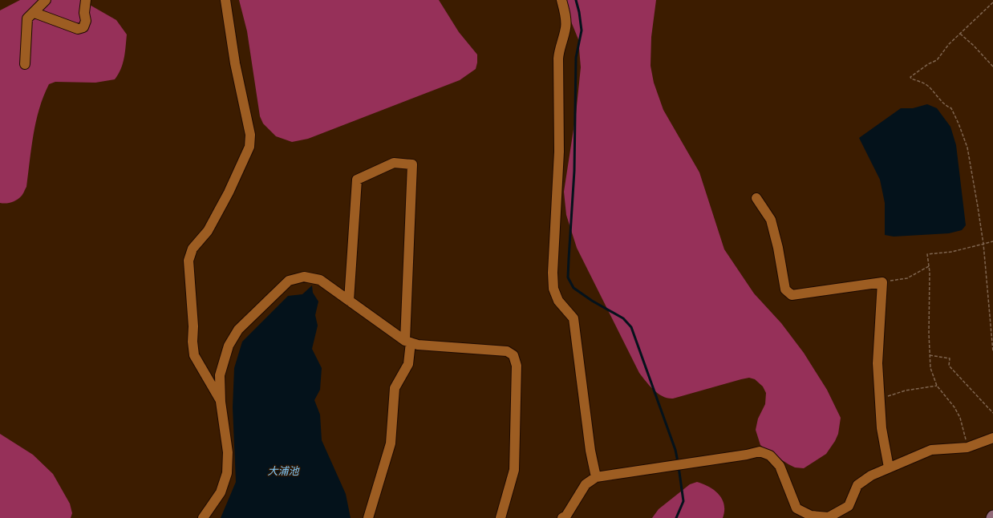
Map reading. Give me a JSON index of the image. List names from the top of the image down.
{
  "water": ["大浦池"]
}
